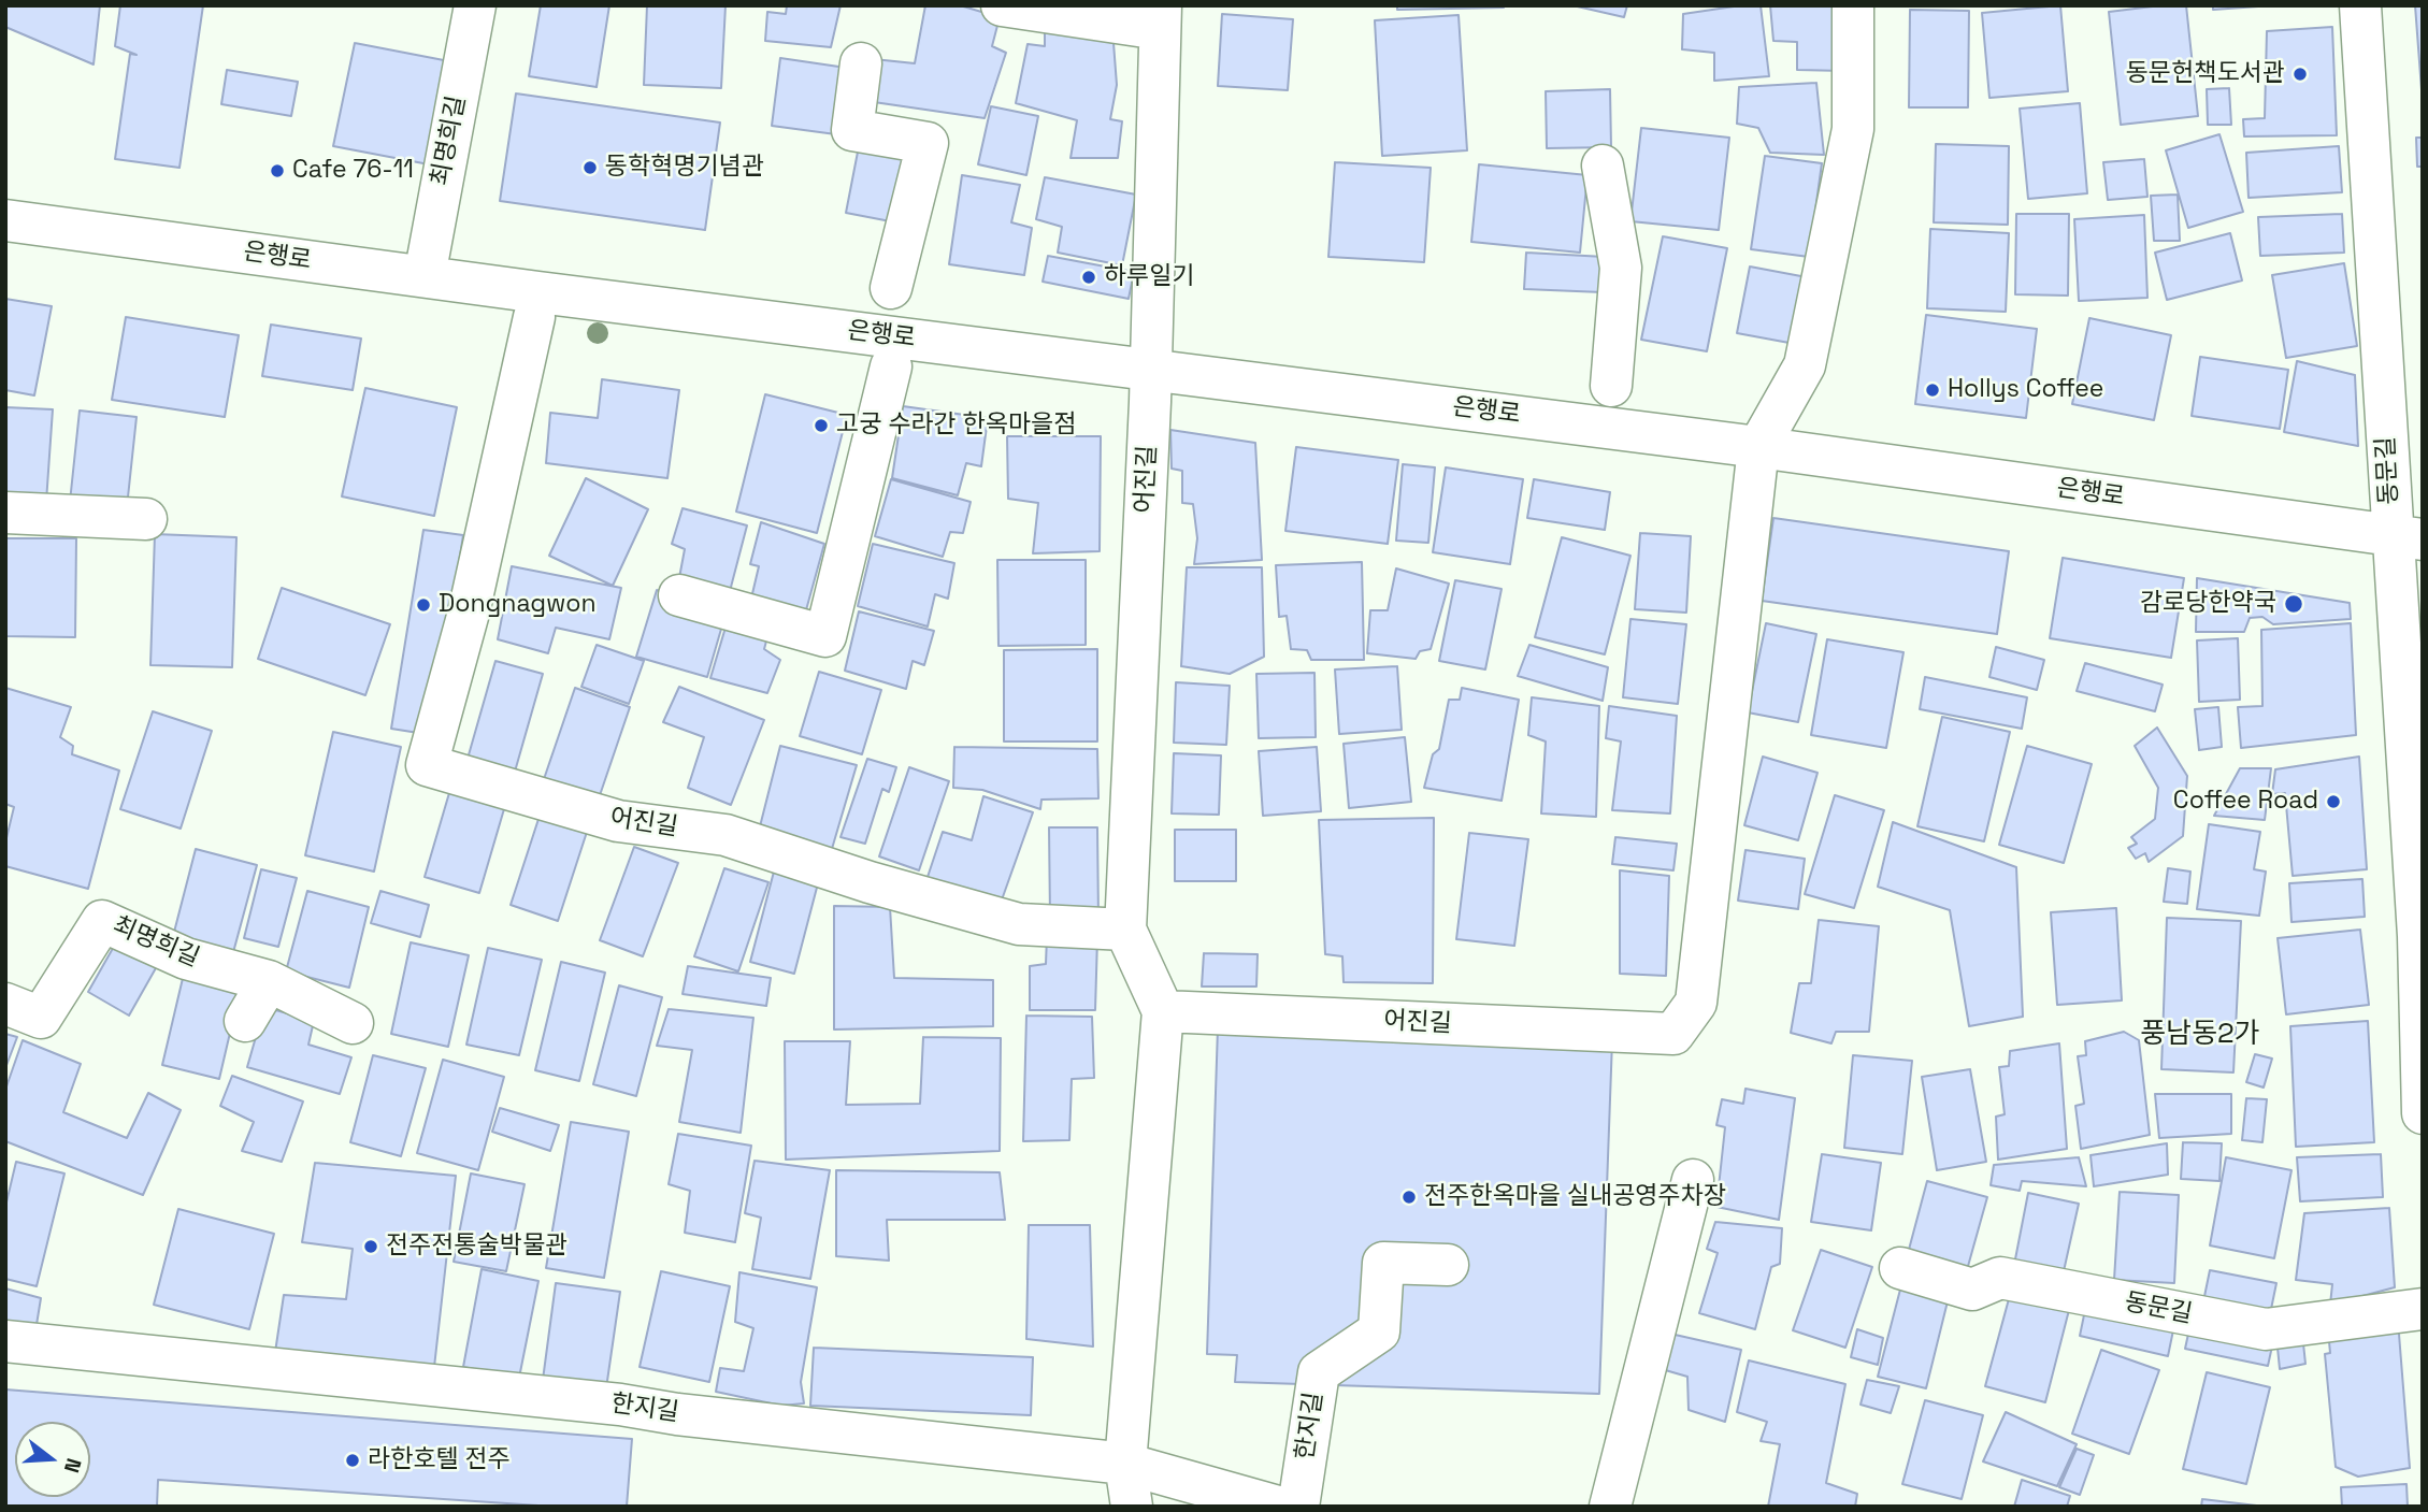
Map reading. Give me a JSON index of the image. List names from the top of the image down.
{
  "streets": {
    "street": [
      "최명희길",
      "은행로",
      "동문길",
      "어진길",
      "한지길"
    ]
  },
  "crossings": [
    ["최명희길", "은행로"],
    ["은행로", "동문길"],
    ["은행로", "어진길"],
    ["어진길", "한지길"]
  ],
  "districts": ["풍남동2가"],
  "places": [
    "동문헌책도서관",
    "동학혁명기념관",
    "Cafe 76-11",
    "하루일기",
    "Hollys Coffee",
    "고궁 수라간 한옥마을점",
    "감로당한약국",
    "Dongnagwon",
    "Coffee Road",
    "전주한옥마을 실내공영주차장",
    "전주전통술박물관",
    "라한호텔 전주"
  ],
  "north": "right"
}
